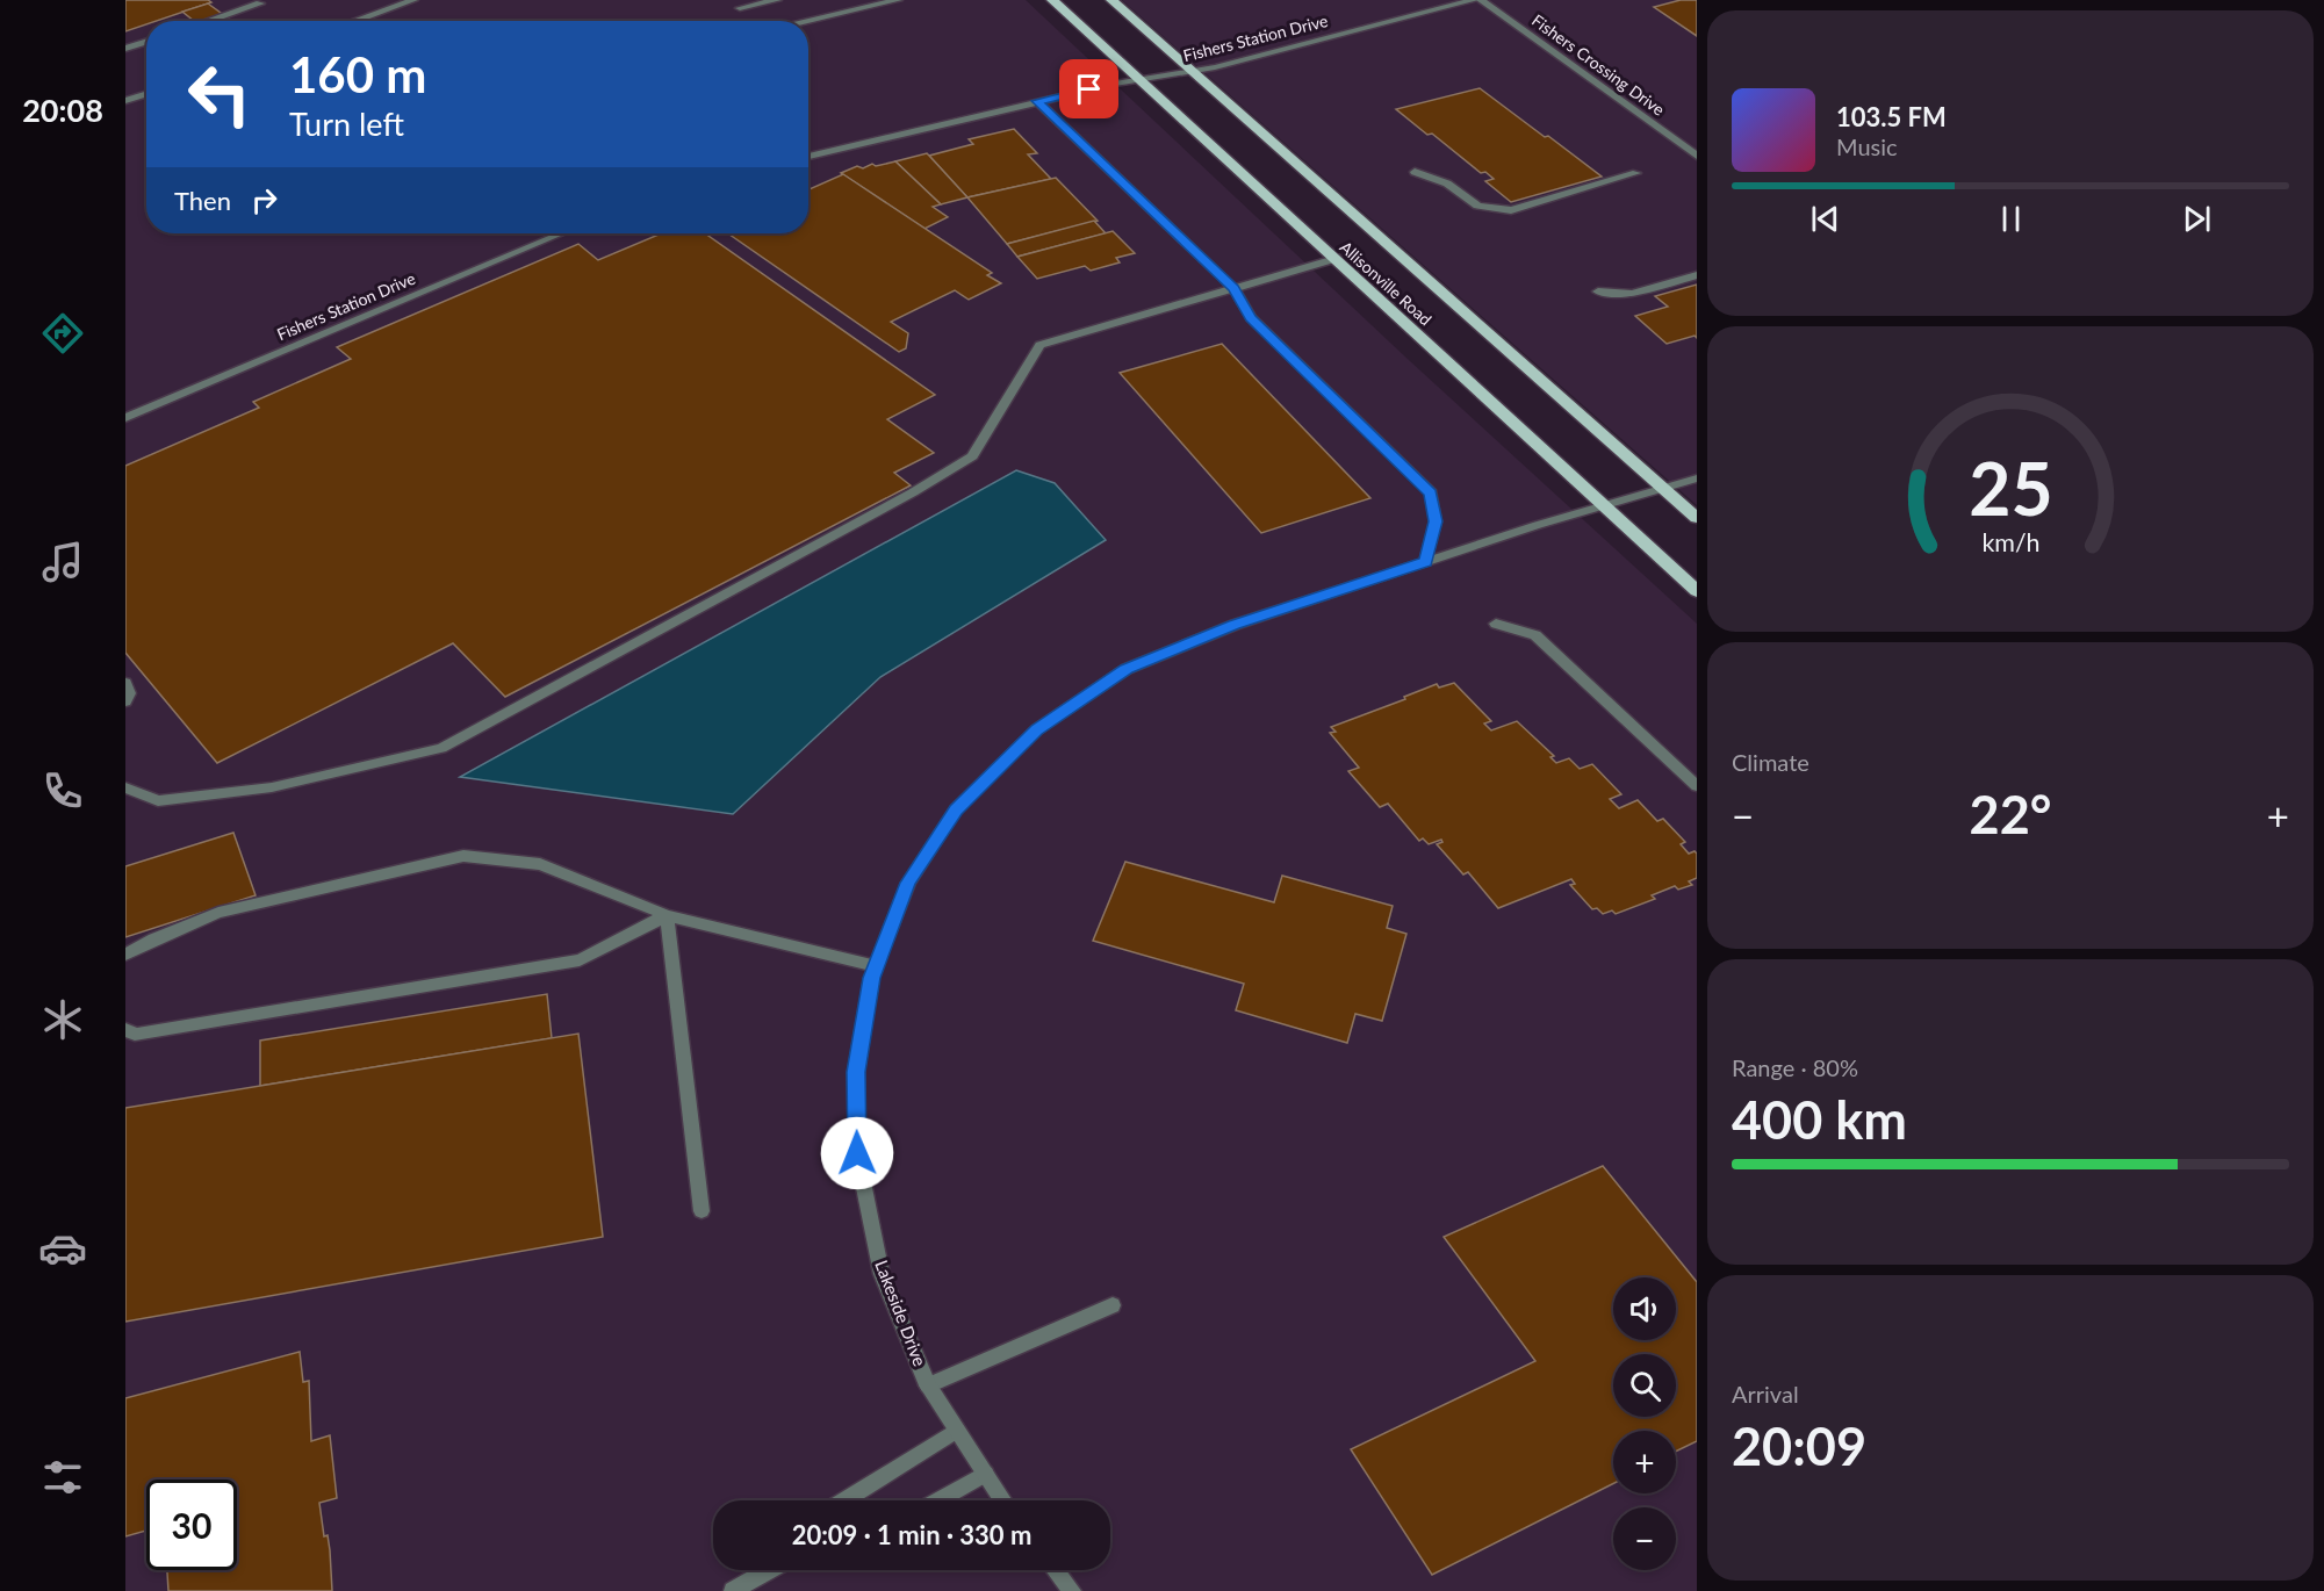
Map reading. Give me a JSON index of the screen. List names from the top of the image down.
{
  "streets": {
    "main road": ["Allisonville Road"],
    "street": ["Fishers Station Drive", "Fishers Crossing Drive", "Lakeside Drive"]
  },
  "crossings": [
    ["Fishers Station Drive", "Allisonville Road"],
    ["Allisonville Road", "Lakeside Drive"]
  ],
  "page": {
    "tabs": "20:08",
    "turn": ["160 m", "Turn left"],
    "song": ["103.5 FM", "Music"],
    "then": "Then",
    "tile": [
      "Climate",
      ["Range · 80%", "400 km"],
      ["Arrival", "20:09"]
    ],
    "heat": ["−", "22°", "+"],
    "map_buttons": ["+", "−"],
    "limit": "30",
    "trip": "20:09 · 1 min · 330 m",
    "gauge": ["25", "km/h"]
  }
}
